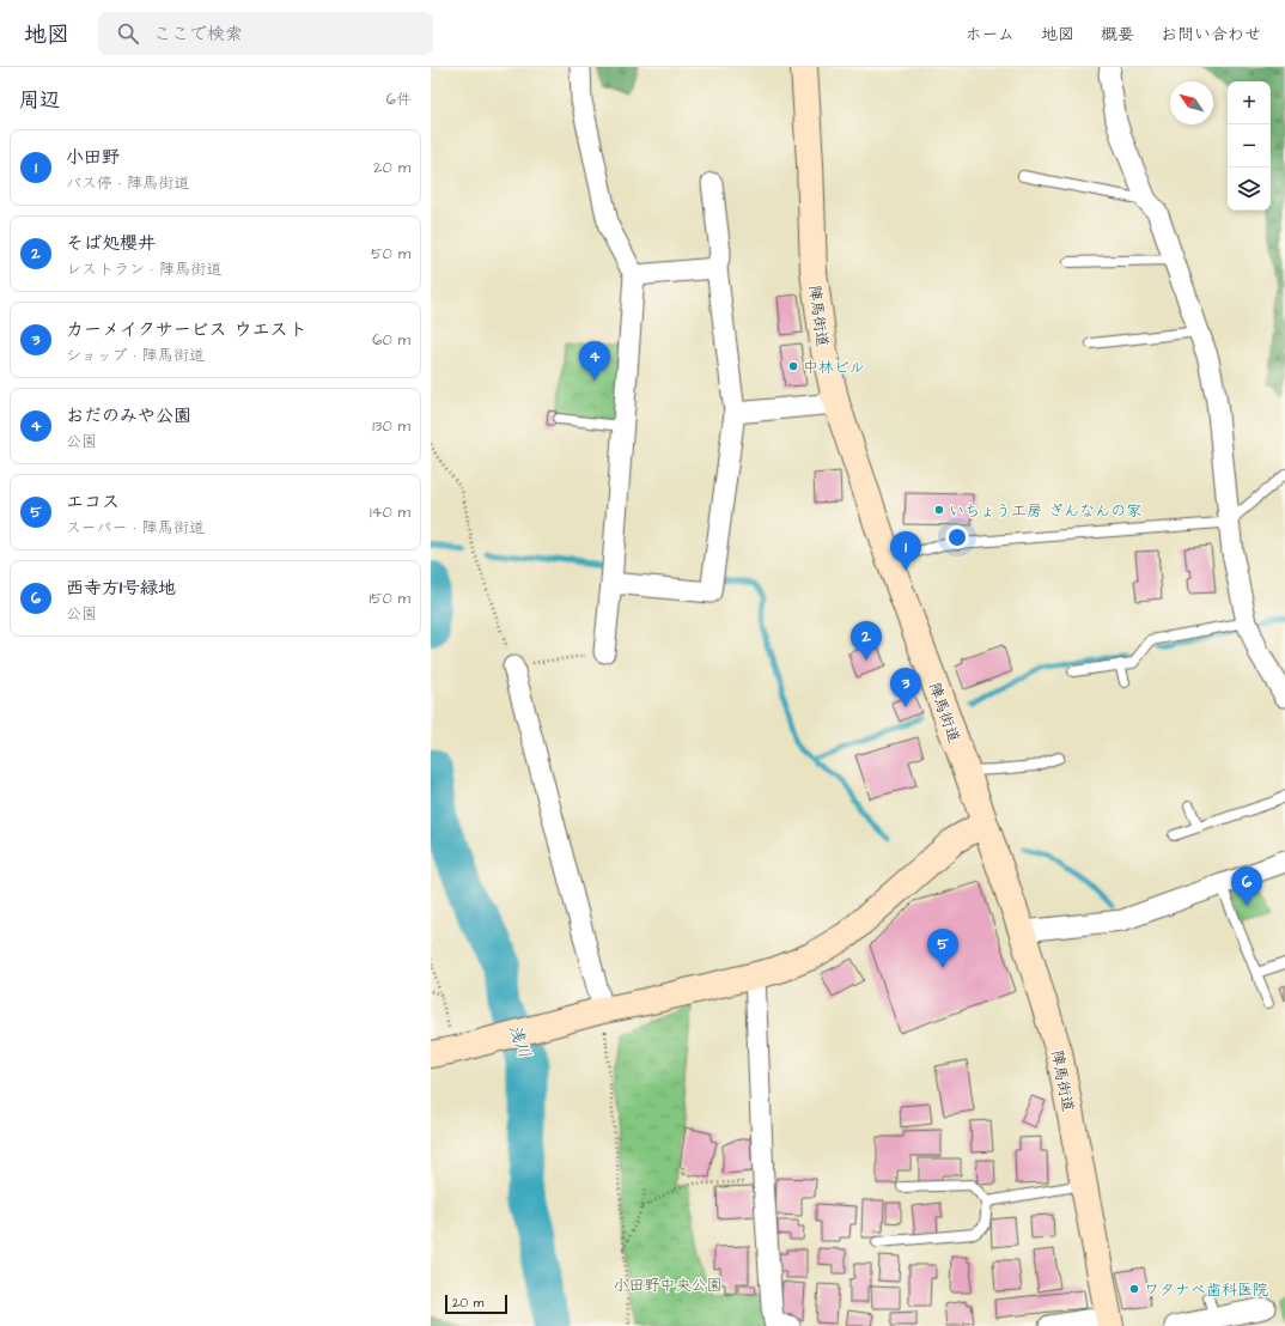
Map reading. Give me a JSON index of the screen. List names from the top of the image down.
{
  "streets": {
    "main road": ["陣馬街道"]
  },
  "water": ["浅川"],
  "parks": ["小田野中央公園"],
  "places": ["中林ビル", "いちょう工房 ぎんなんの家", "ワタナベ歯科医院"],
  "scale_bar": "20 m",
  "north": "top left",
  "page": {
    "header": "地図",
    "search": "ここで検索",
    "nav": [
      "ホーム",
      "地図",
      "概要",
      "お問い合わせ"
    ],
    "heading": ["周辺", "6件"],
    "map_buttons": ["+", "−"],
    "list": [
      {
        "mark": "1",
        "name": "小田野",
        "note": "バス停 · 陣馬街道",
        "value": "20 m"
      },
      {
        "mark": "2",
        "name": "そば処櫻井",
        "note": "レストラン · 陣馬街道",
        "value": "50 m"
      },
      {
        "mark": "3",
        "name": "カーメイクサービス ウエスト",
        "note": "ショップ · 陣馬街道",
        "value": "60 m"
      },
      {
        "mark": "4",
        "name": "おだのみや公園",
        "note": "公園",
        "value": "130 m"
      },
      {
        "mark": "5",
        "name": "エコス",
        "note": "スーパー · 陣馬街道",
        "value": "140 m"
      },
      {
        "mark": "6",
        "name": "西寺方1号緑地",
        "note": "公園",
        "value": "150 m"
      }
    ],
    "pins": [
      "4",
      "1",
      "2",
      "3",
      "6",
      "5"
    ],
    "scale": "20 m"
  }
}
